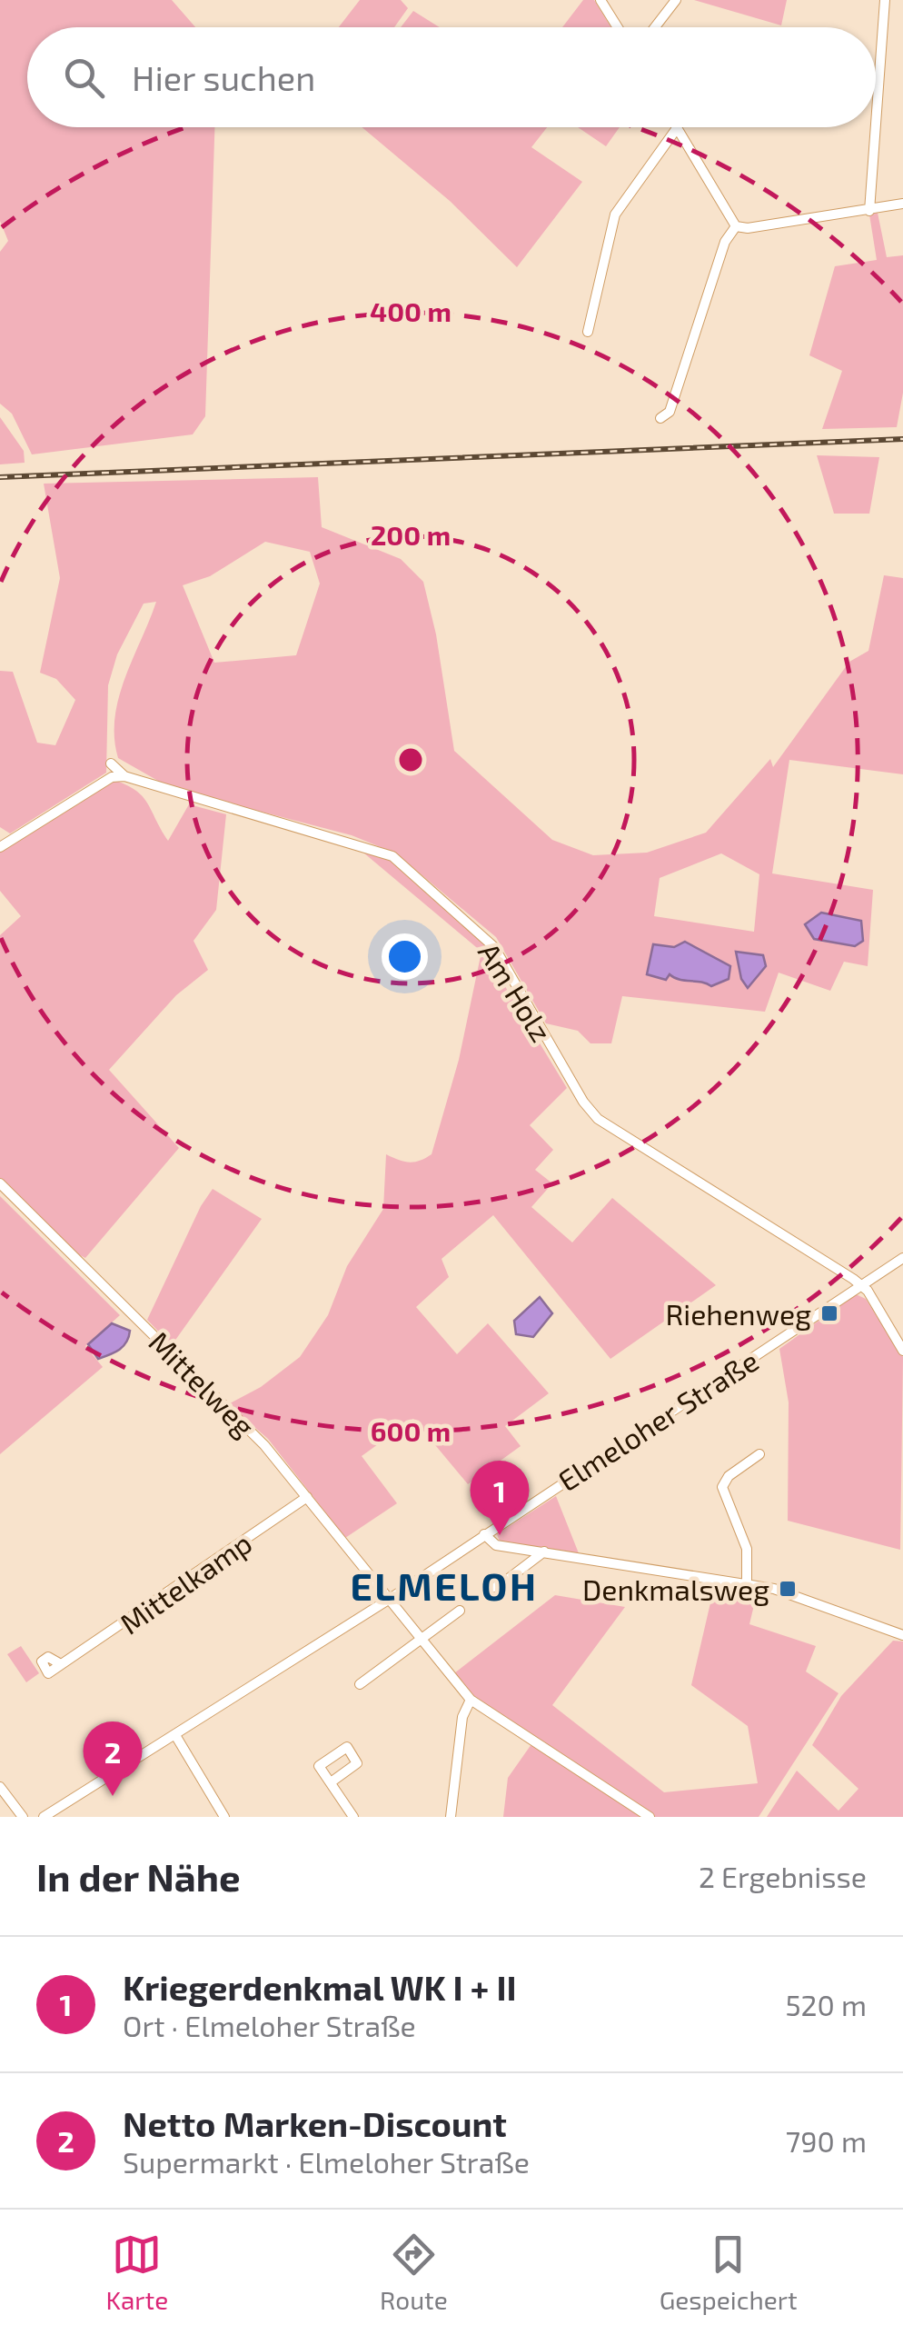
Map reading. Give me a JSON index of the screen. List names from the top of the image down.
{
  "streets": {
    "street": [
      "Am Holz",
      "Mittelweg",
      "Elmeloher Straße",
      "Mittelkamp"
    ]
  },
  "crossings": [
    ["Am Holz", "Elmeloher Straße"],
    ["Mittelweg", "Elmeloher Straße"],
    ["Mittelweg", "Mittelkamp"]
  ],
  "districts": ["ELMELOH"],
  "places": {
    "transit": ["Riehenweg", "Denkmalsweg"]
  },
  "page": {
    "search": "Hier suchen",
    "pins": ["1", "2"],
    "heading": ["In der Nähe", "2 Ergebnisse"],
    "list": [
      {
        "mark": "1",
        "name": "Kriegerdenkmal WK I + II",
        "note": "Ort · Elmeloher Straße",
        "value": "520 m"
      },
      {
        "mark": "2",
        "name": "Netto Marken-Discount",
        "note": "Supermarkt · Elmeloher Straße",
        "value": "790 m"
      }
    ],
    "nav": ["Karte", "Route", "Gespeichert"]
  },
  "rings": ["400 m", "200 m", "600 m"]
}
